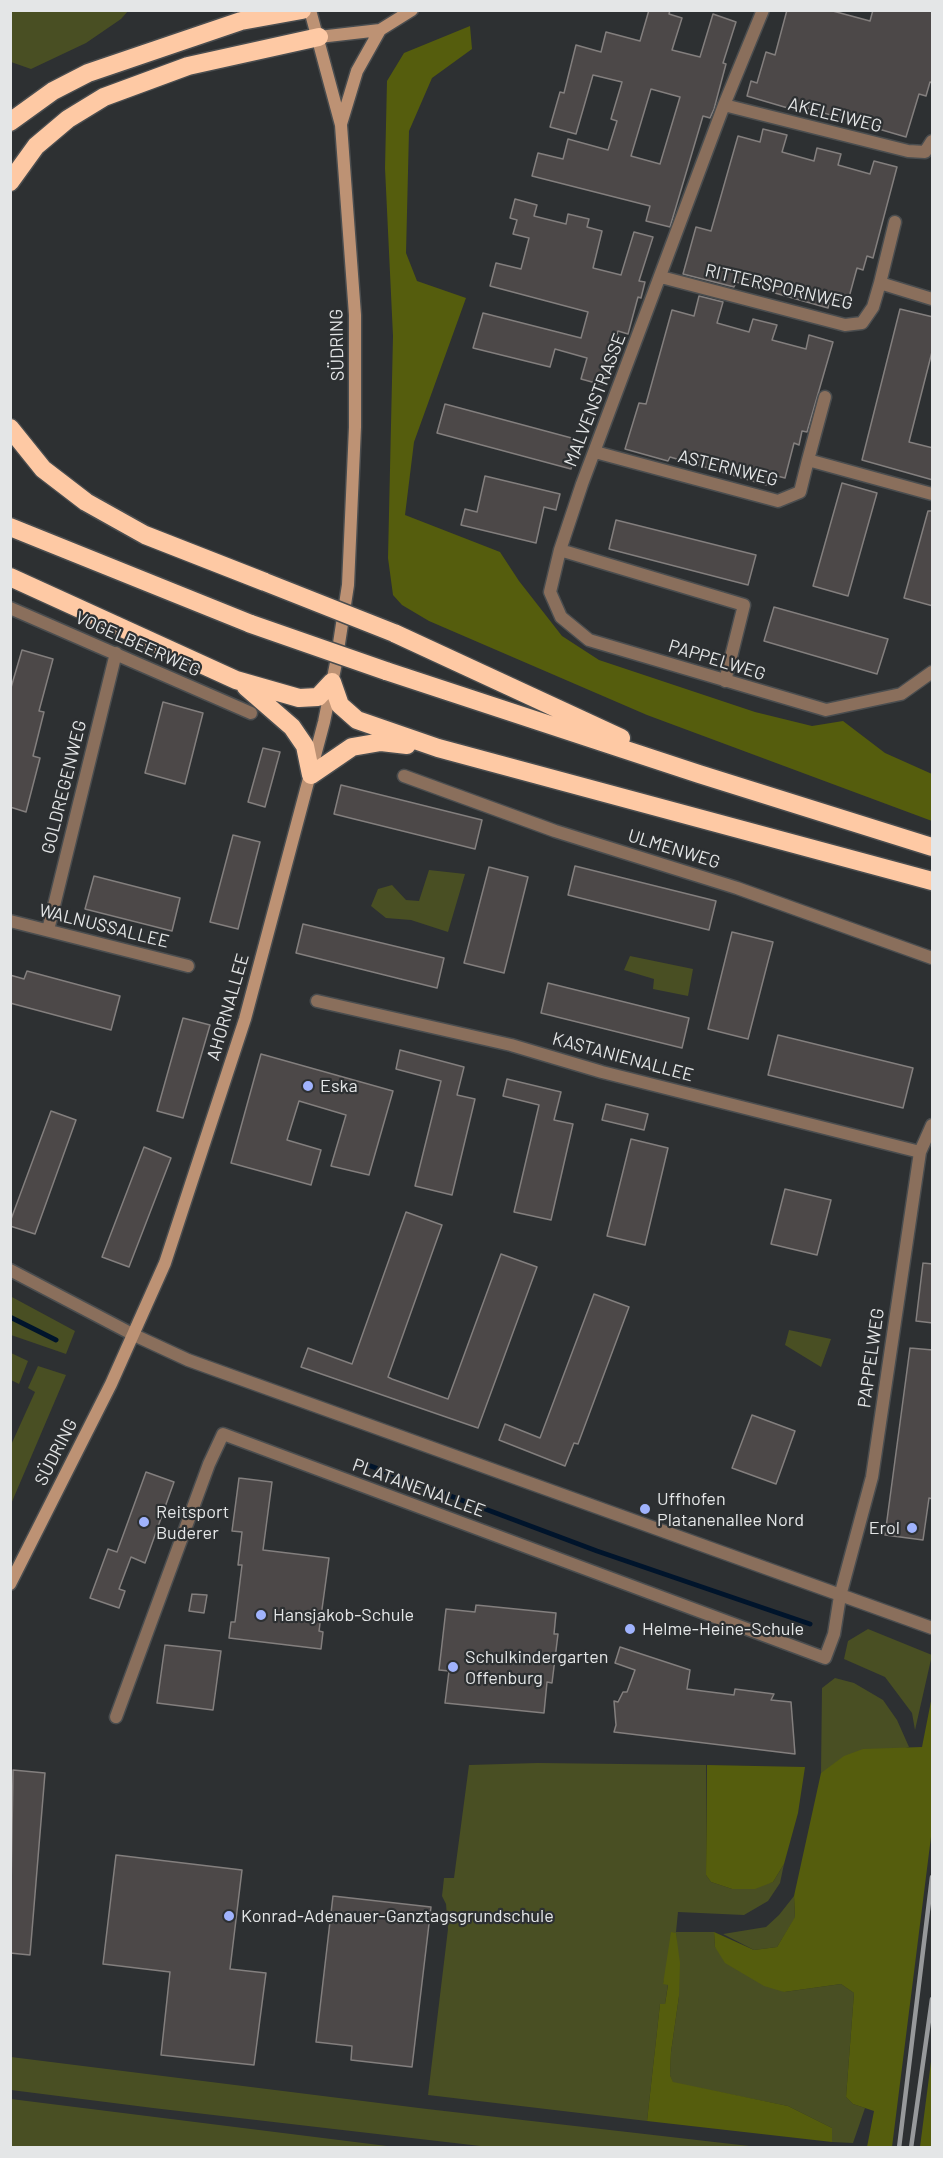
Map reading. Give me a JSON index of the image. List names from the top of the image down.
{
  "streets": {
    "street": [
      "AKELEIWEG",
      "RITTERSPORNWEG",
      "SÜDRING",
      "MALVENSTRASSE",
      "ASTERNWEG",
      "VOGELBEERWEG",
      "PAPPELWEG",
      "GOLDREGENWEG",
      "ULMENWEG",
      "WALNUSSALLEE",
      "AHORNALLEE",
      "KASTANIENALLEE",
      "PLATANENALLEE"
    ]
  },
  "crossings": [
    ["AKELEIWEG", "MALVENSTRASSE"],
    ["RITTERSPORNWEG", "MALVENSTRASSE"],
    ["SÜDRING", "AHORNALLEE"],
    ["MALVENSTRASSE", "ASTERNWEG"],
    ["MALVENSTRASSE", "PAPPELWEG"],
    ["VOGELBEERWEG", "GOLDREGENWEG"],
    ["PAPPELWEG", "KASTANIENALLEE"],
    ["PAPPELWEG", "PLATANENALLEE"],
    ["GOLDREGENWEG", "WALNUSSALLEE"]
  ],
  "places": [
    "Eska",
    "Uffhofen Platanenallee Nord",
    "Reitsport Buderer",
    "Erol",
    "Hansjakob-Schule",
    "Helme-Heine-Schule",
    "Schulkindergarten Offenburg",
    "Konrad-Adenauer-Ganztagsgrundschule"
  ]
}
